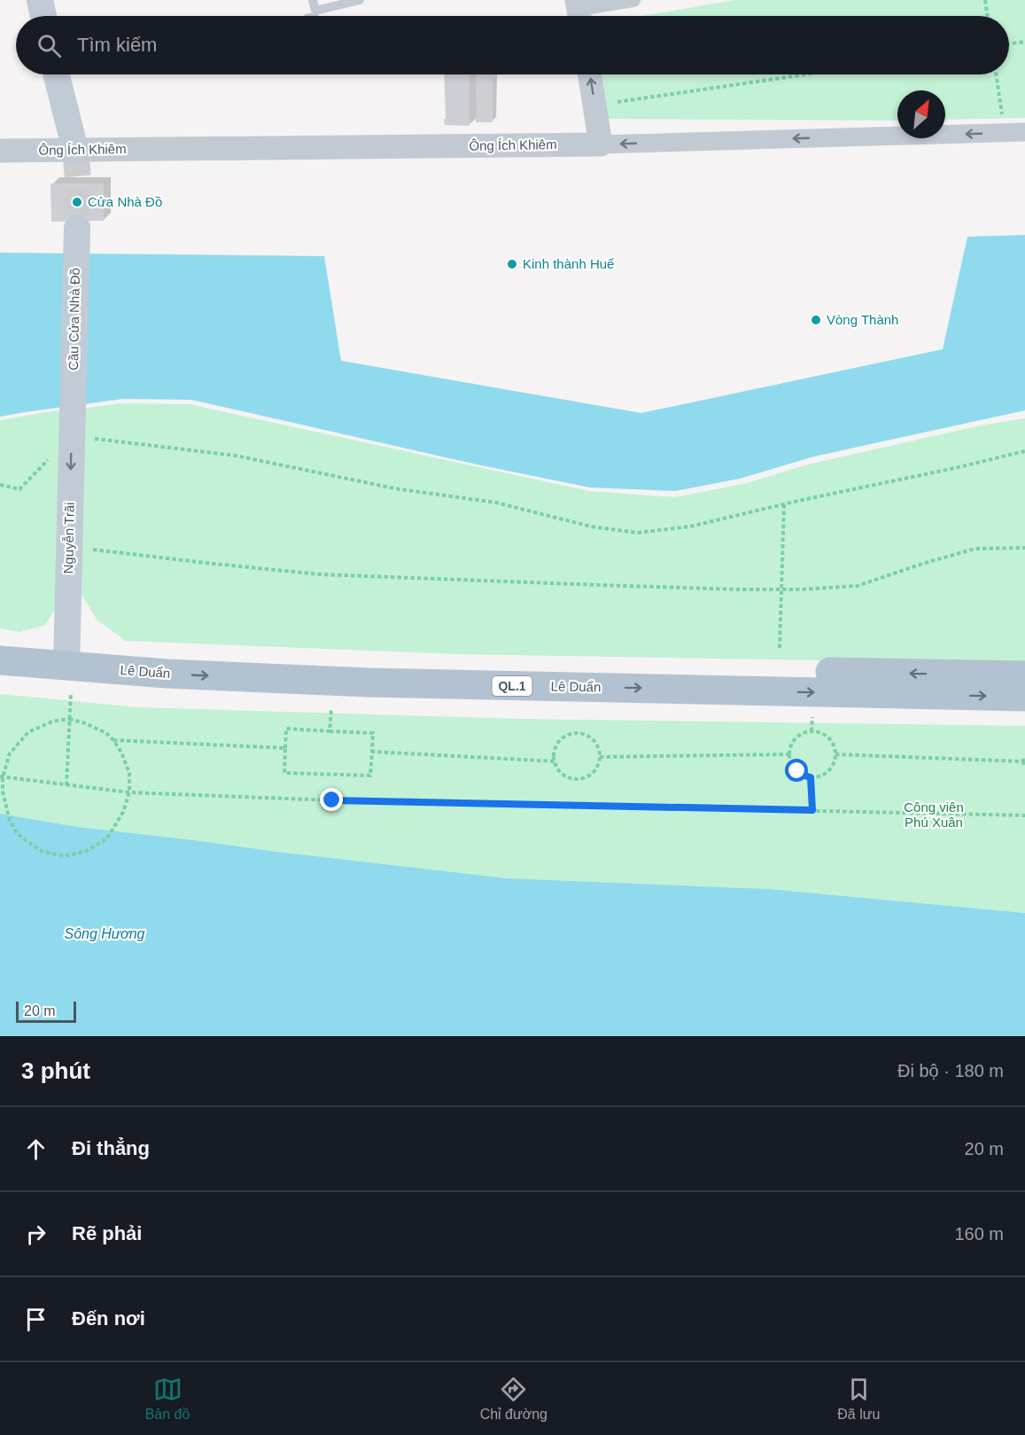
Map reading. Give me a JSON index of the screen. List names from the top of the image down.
{
  "streets": {
    "main road": [
      "Cầu Cửa Nhà Đồ",
      "Nguyễn Trãi",
      "Lê Duẩn",
      "QL.1"
    ],
    "street": ["Ông Ích Khiêm"]
  },
  "crossings": [
    ["Cầu Cửa Nhà Đồ", "Nguyễn Trãi"],
    ["Nguyễn Trãi", "Lê Duẩn"]
  ],
  "one_way": ["Ông Ích Khiêm", "Nguyễn Trãi"],
  "water": ["Sông Hương"],
  "parks": ["Công viên Phú Xuân"],
  "places": ["Cửa Nhà Đồ", "Kinh thành Huế", "Vòng Thành"],
  "scale_bar": "20 m",
  "north": "top right",
  "page": {
    "search": "Tìm kiếm",
    "scale": "20 m",
    "heading": ["3 phút", "Đi bộ · 180 m"],
    "list": [
      ["Đi thẳng", "20 m"],
      ["Rẽ phải", "160 m"],
      "Đến nơi"
    ],
    "nav": ["Bản đồ", "Chỉ đường", "Đã lưu"]
  }
}
